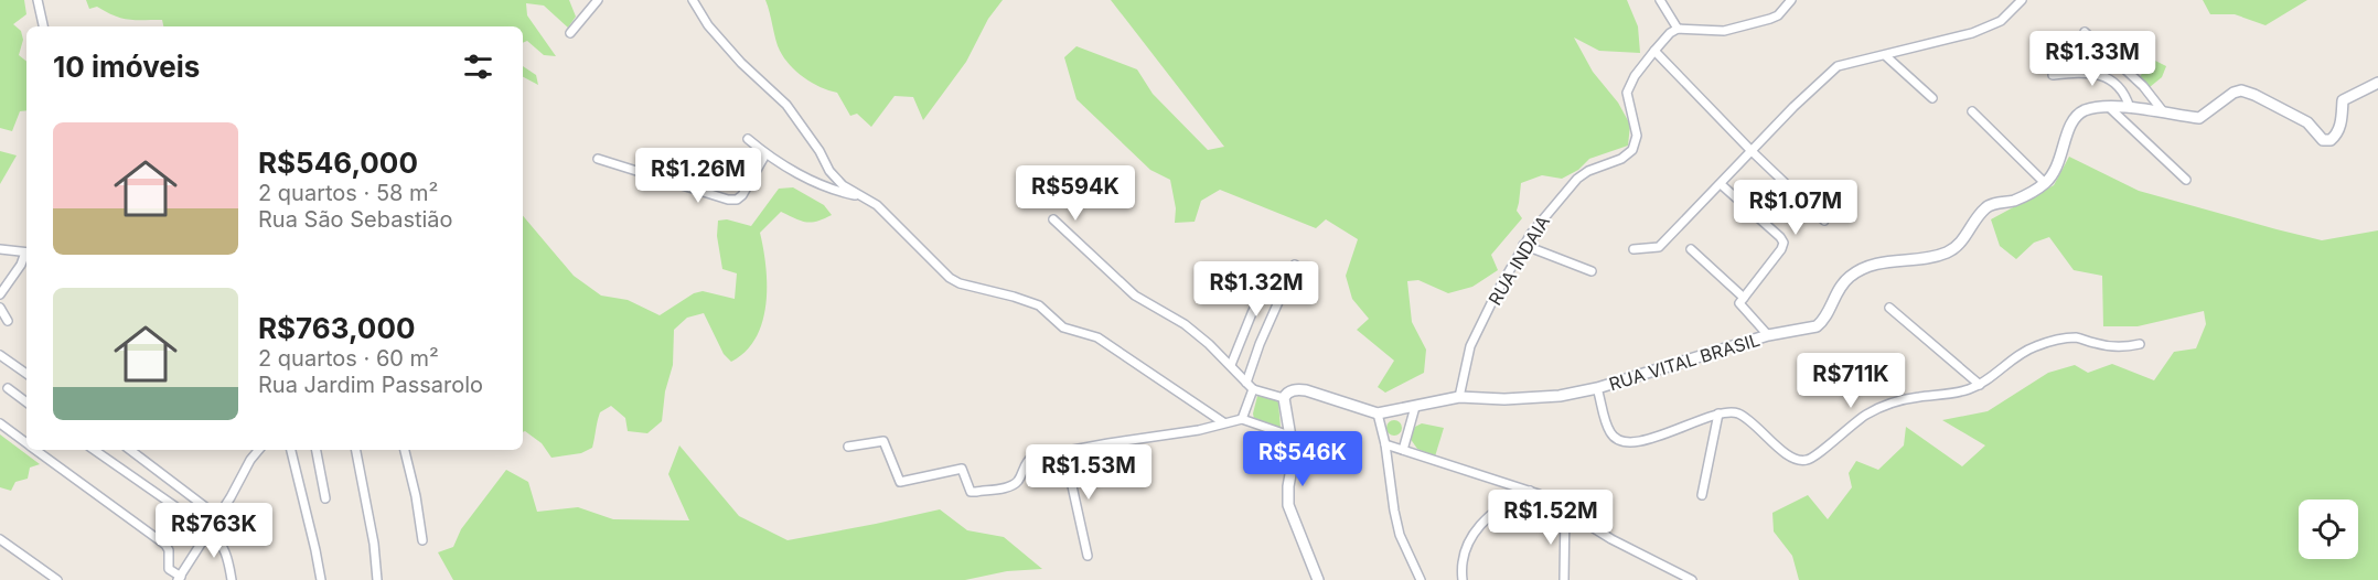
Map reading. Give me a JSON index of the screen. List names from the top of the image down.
{
  "streets": {
    "street": ["RUA INDAIA", "RUA VITAL BRASIL"]
  },
  "crossings": [
    ["RUA INDAIA", "RUA VITAL BRASIL"]
  ],
  "page": {
    "heading": "10 imóveis",
    "price": [
      "R$1.33M",
      "R$1.26M",
      "R$594K",
      "R$1.07M",
      "R$1.32M",
      "R$711K",
      "R$546K",
      "R$1.53M",
      "R$1.52M",
      "R$763K"
    ],
    "list": [
      {
        "name": "R$546,000",
        "note": "2 quartos · 58 m² · Rua São Sebastião"
      },
      {
        "name": "R$763,000",
        "note": "2 quartos · 60 m² · Rua Jardim Passarolo"
      }
    ]
  }
}
